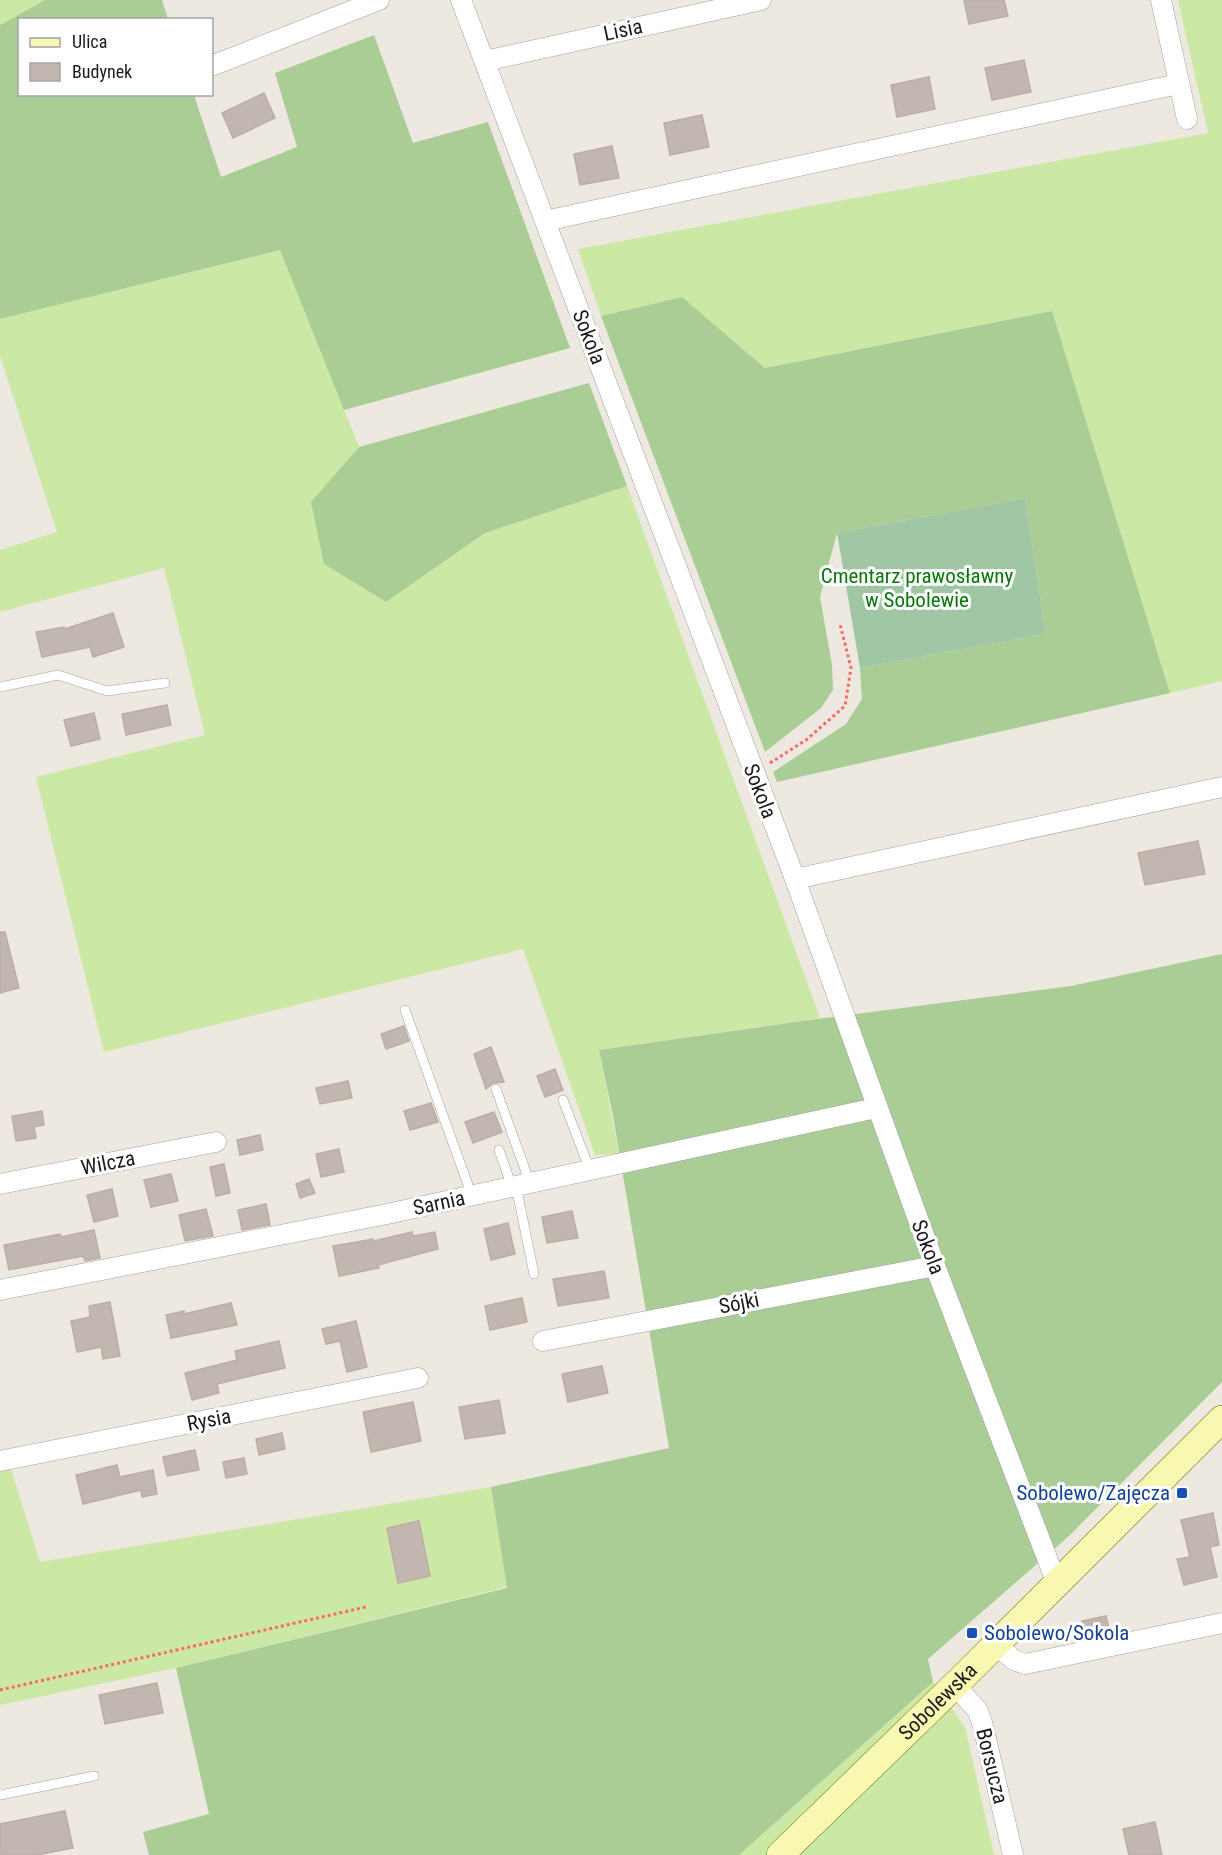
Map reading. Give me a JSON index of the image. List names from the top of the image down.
{
  "streets": {
    "street": [
      "Lisia",
      "Sokola",
      "Wilcza",
      "Sarnia",
      "Sójki",
      "Rysia",
      "Sobolewska",
      "Borsucza"
    ]
  },
  "crossings": [
    ["Lisia", "Sokola"],
    ["Sokola", "Sarnia"],
    ["Sokola", "Sójki"],
    ["Sokola", "Sobolewska"],
    ["Sobolewska", "Borsucza"]
  ],
  "parks": ["Cmentarz prawosławny w Sobolewie"],
  "places": {
    "transit": ["Sobolewo/Zajęcza", "Sobolewo/Sokola"]
  },
  "legend": ["Ulica", "Budynek"]
}
